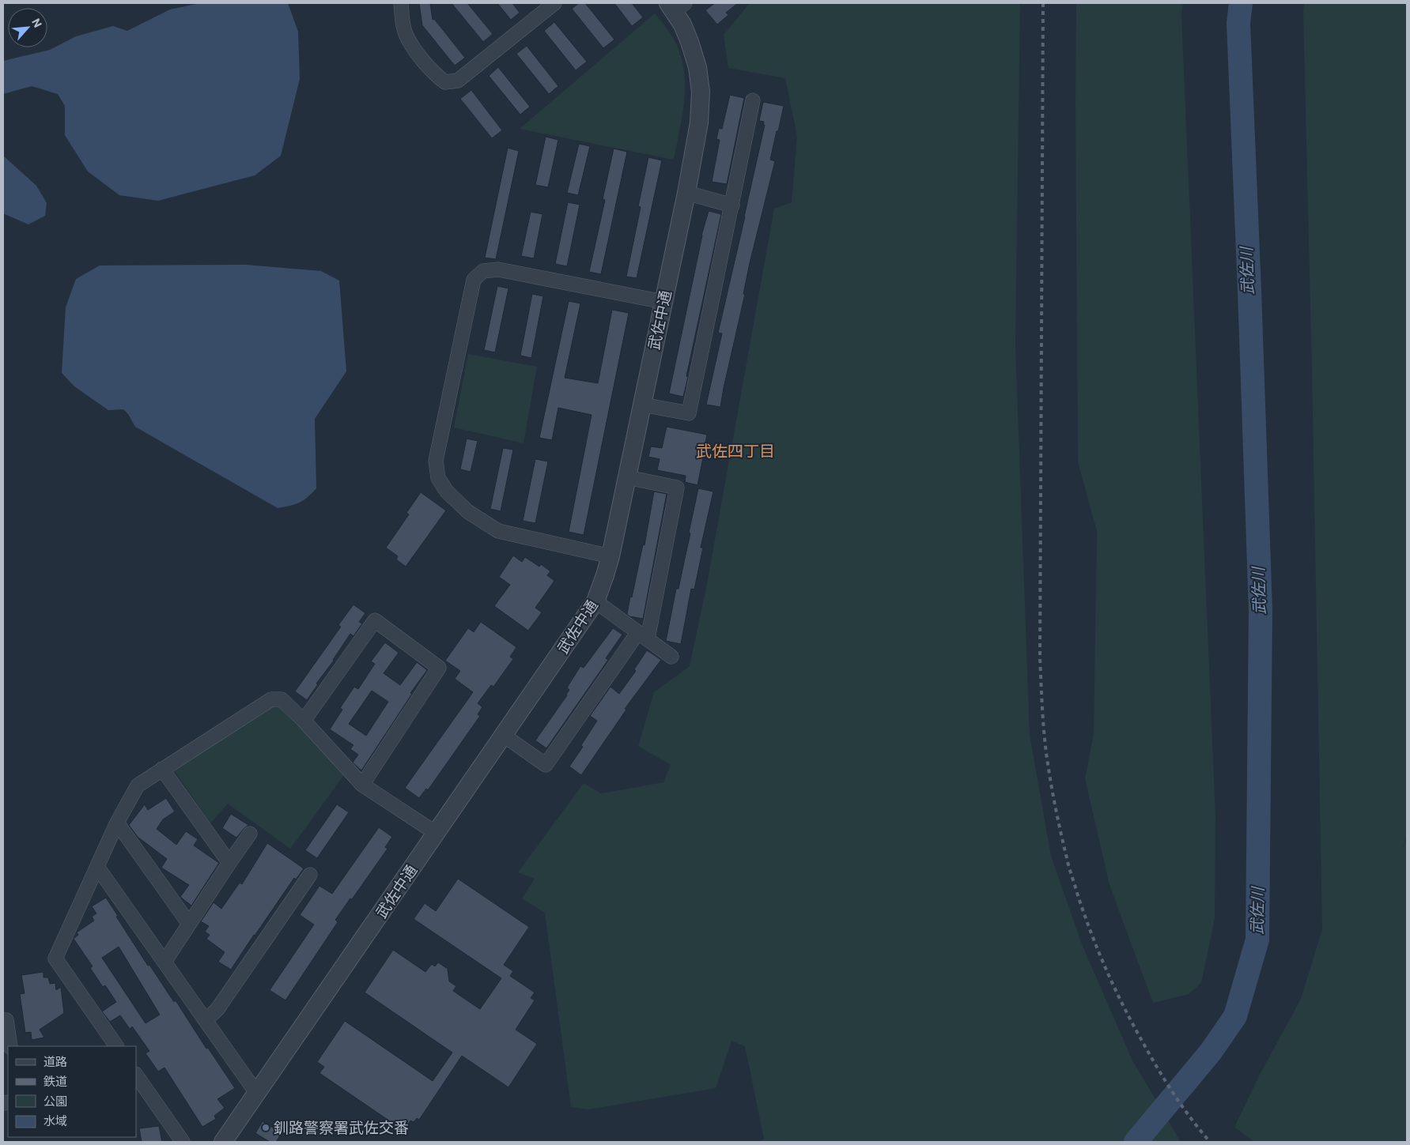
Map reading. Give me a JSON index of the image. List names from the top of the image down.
{
  "streets": {
    "street": ["武佐中通"]
  },
  "districts": ["武佐四丁目"],
  "water": ["武佐川"],
  "places": ["釧路警察署武佐交番"],
  "legend": [
    "道路",
    "鉄道",
    "公園",
    "水域"
  ],
  "north": "top right"
}
